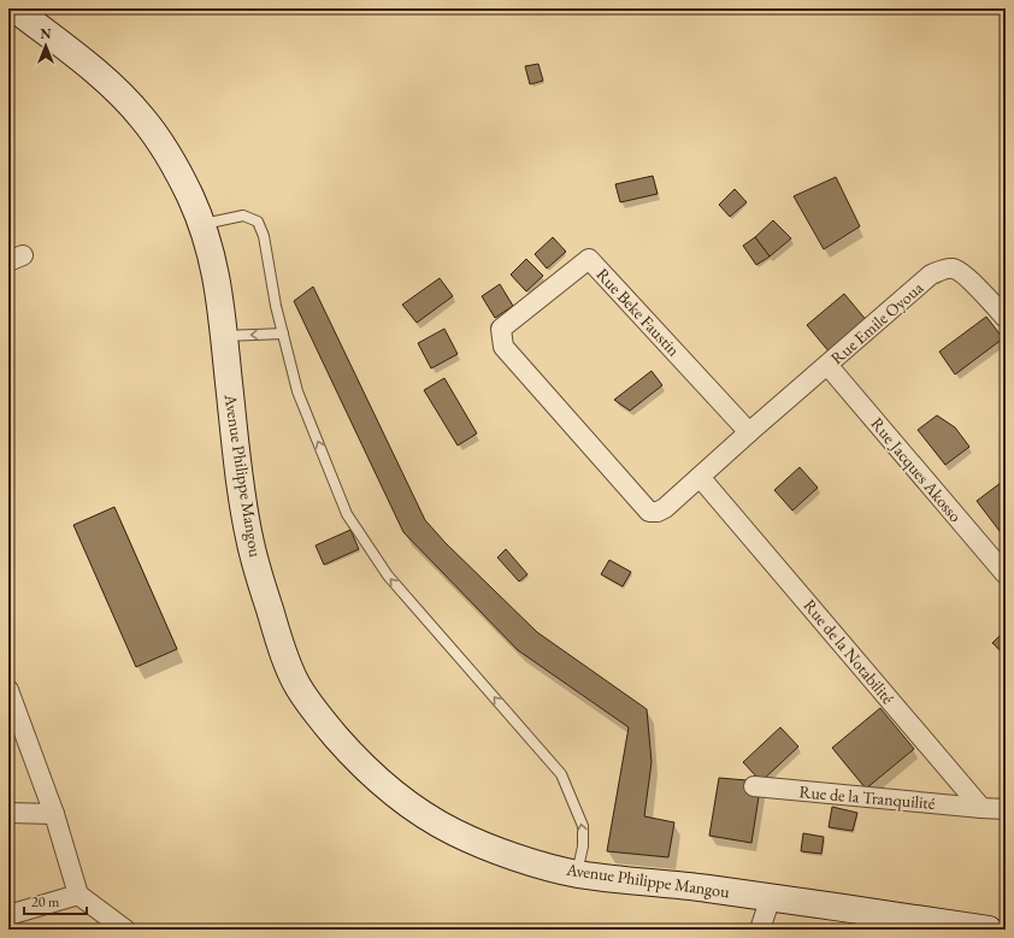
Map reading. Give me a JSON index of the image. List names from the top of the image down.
{
  "streets": {
    "street": [
      "Rue Beke Faustin",
      "Rue Emile Oyoua",
      "Rue Jacques Akosso",
      "Avenue Philippe Mangou",
      "Rue de la Notabilité",
      "Rue de la Tranquilité"
    ]
  },
  "crossings": [
    ["Rue Beke Faustin", "Rue Emile Oyoua"],
    ["Rue Beke Faustin", "Rue de la Notabilité"],
    ["Rue Emile Oyoua", "Rue Jacques Akosso"],
    ["Rue de la Notabilité", "Rue de la Tranquilité"]
  ],
  "scale_bar": "20 m",
  "north": "top"
}
